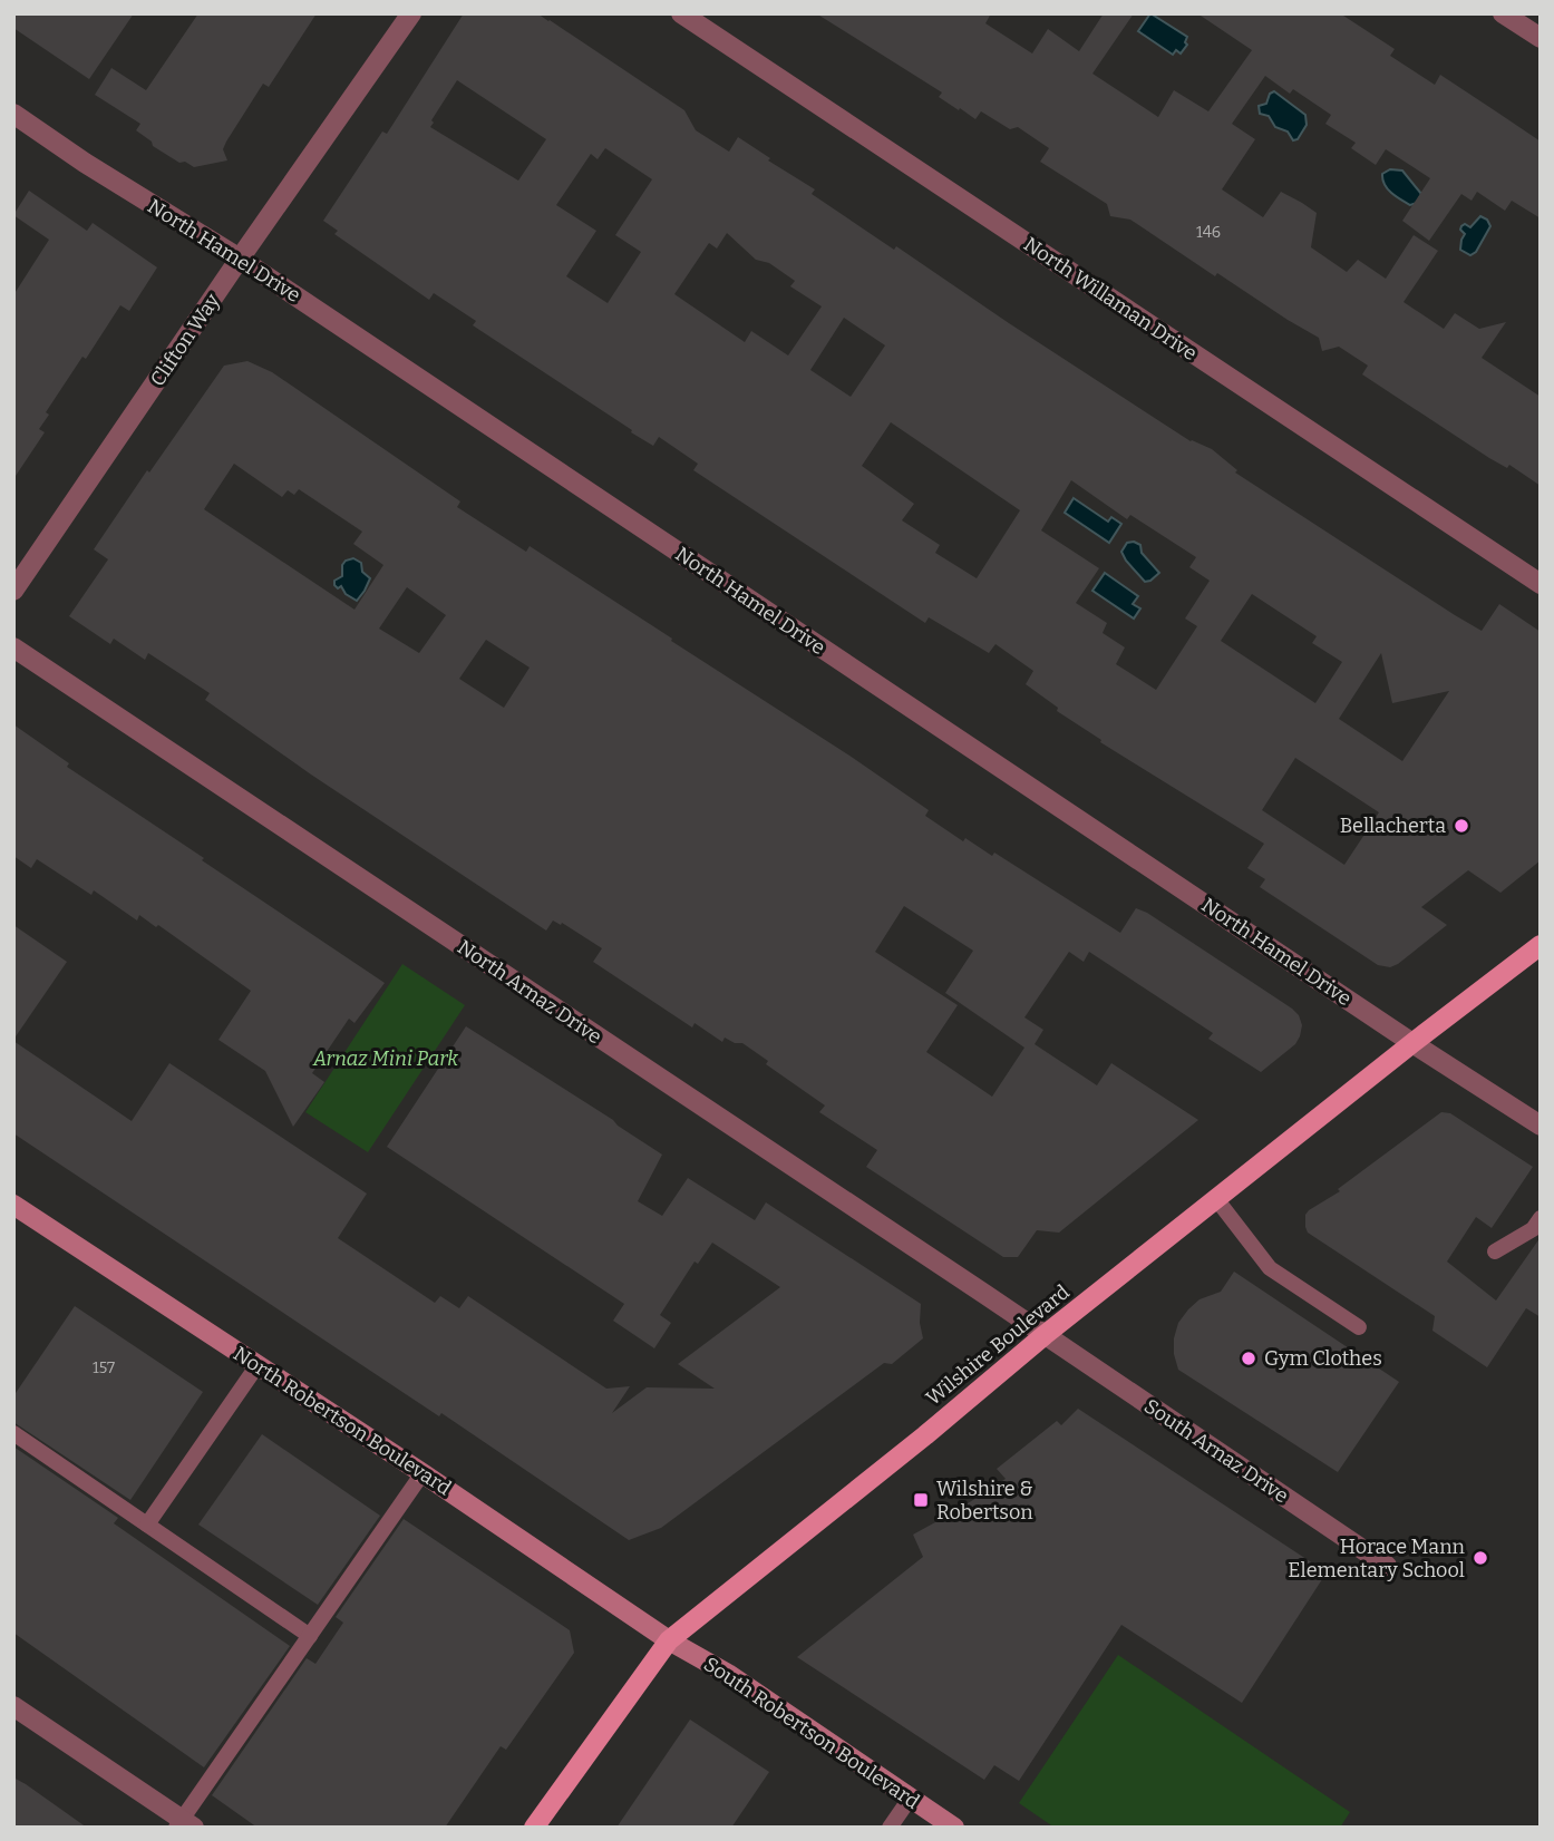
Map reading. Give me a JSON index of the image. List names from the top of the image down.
{
  "streets": {
    "main road": ["Wilshire Boulevard", "North Robertson Boulevard", "South Robertson Boulevard"],
    "street": [
      "North Hamel Drive",
      "North Willaman Drive",
      "Clifton Way",
      "North Arnaz Drive",
      "South Arnaz Drive"
    ]
  },
  "crossings": [
    ["North Hamel Drive", "Clifton Way"],
    ["North Hamel Drive", "Wilshire Boulevard"],
    ["North Arnaz Drive", "Wilshire Boulevard"],
    ["North Arnaz Drive", "South Arnaz Drive"],
    ["Wilshire Boulevard", "North Robertson Boulevard"],
    ["Wilshire Boulevard", "South Arnaz Drive"],
    ["Wilshire Boulevard", "South Robertson Boulevard"],
    ["North Robertson Boulevard", "South Robertson Boulevard"]
  ],
  "parks": ["Arnaz Mini Park"],
  "places": {
    "other": ["Bellacherta", "Gym Clothes", "Horace Mann Elementary School"],
    "transit": ["Wilshire & Robertson"]
  },
  "house_numbers": ["146", "157"]
}
